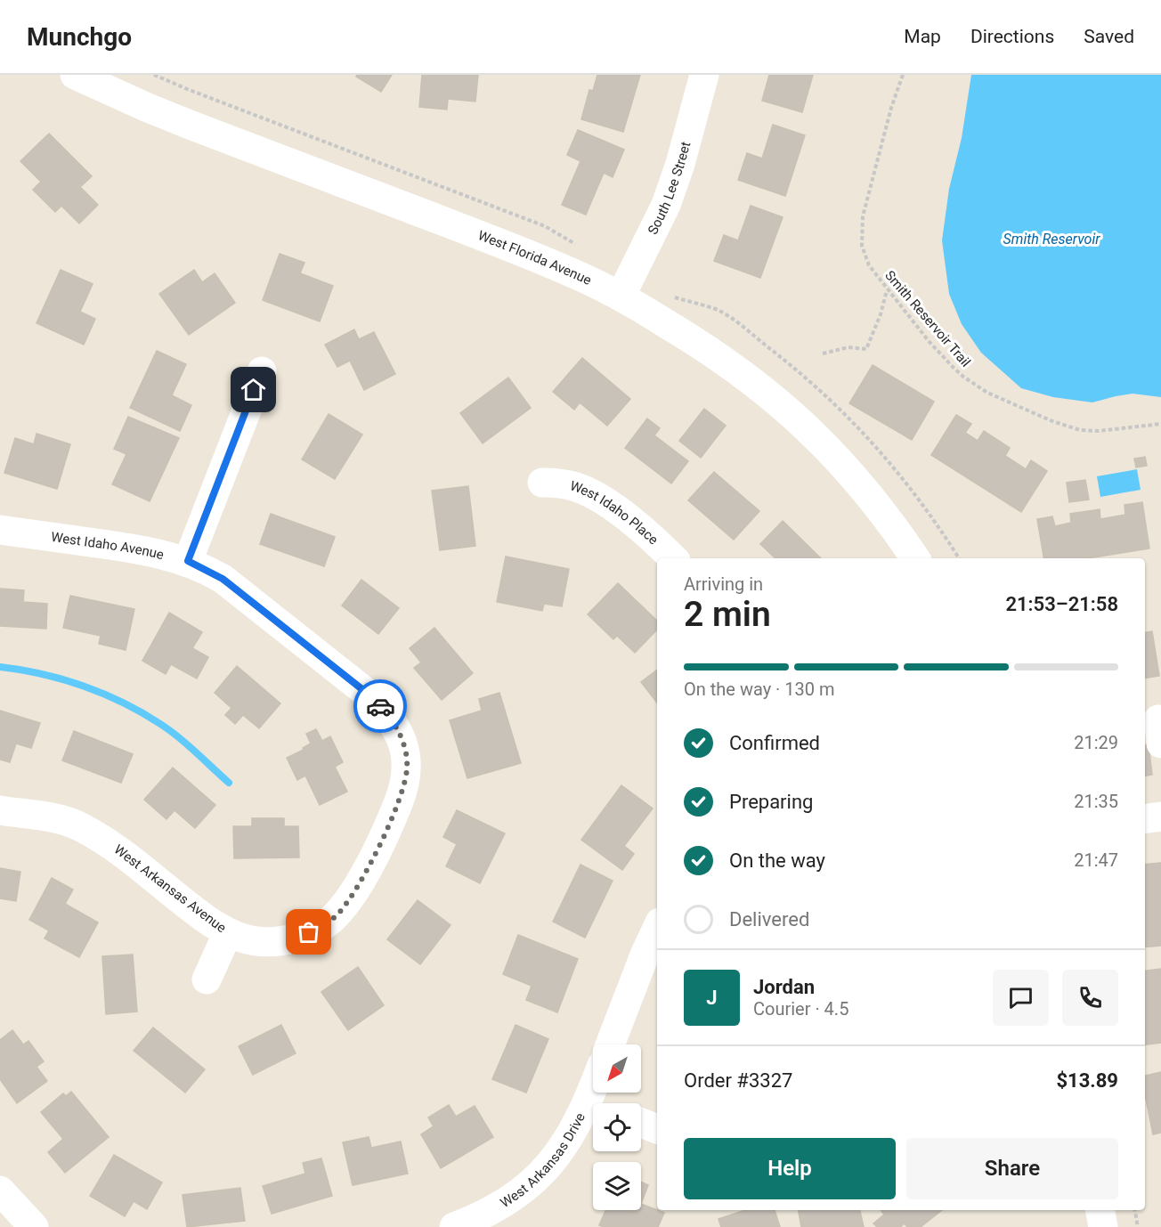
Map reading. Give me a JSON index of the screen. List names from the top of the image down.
{
  "streets": {
    "street": [
      "South Lee Street",
      "West Florida Avenue",
      "West Idaho Place",
      "West Idaho Avenue",
      "West Arkansas Avenue",
      "West Arkansas Drive"
    ],
    "path": ["Smith Reservoir Trail"]
  },
  "crossings": [
    ["South Lee Street", "West Florida Avenue"],
    ["West Idaho Avenue", "West Arkansas Avenue"]
  ],
  "water": ["Smith Reservoir"],
  "north": "bottom left",
  "page": {
    "header": "Munchgo",
    "nav": ["Map", "Directions", "Saved"],
    "heading": ["2 min", "Arriving in", "21:53–21:58"],
    "panel": [
      "Jordan",
      "Courier · 4.5",
      "Order #3327",
      "$13.89"
    ],
    "bar": "On the way · 130 m",
    "list": [
      ["Confirmed", "21:29"],
      ["Preparing", "21:35"],
      ["On the way", "21:47"],
      "Delivered"
    ],
    "round": "J",
    "buttons": ["Help", "Share"]
  }
}
